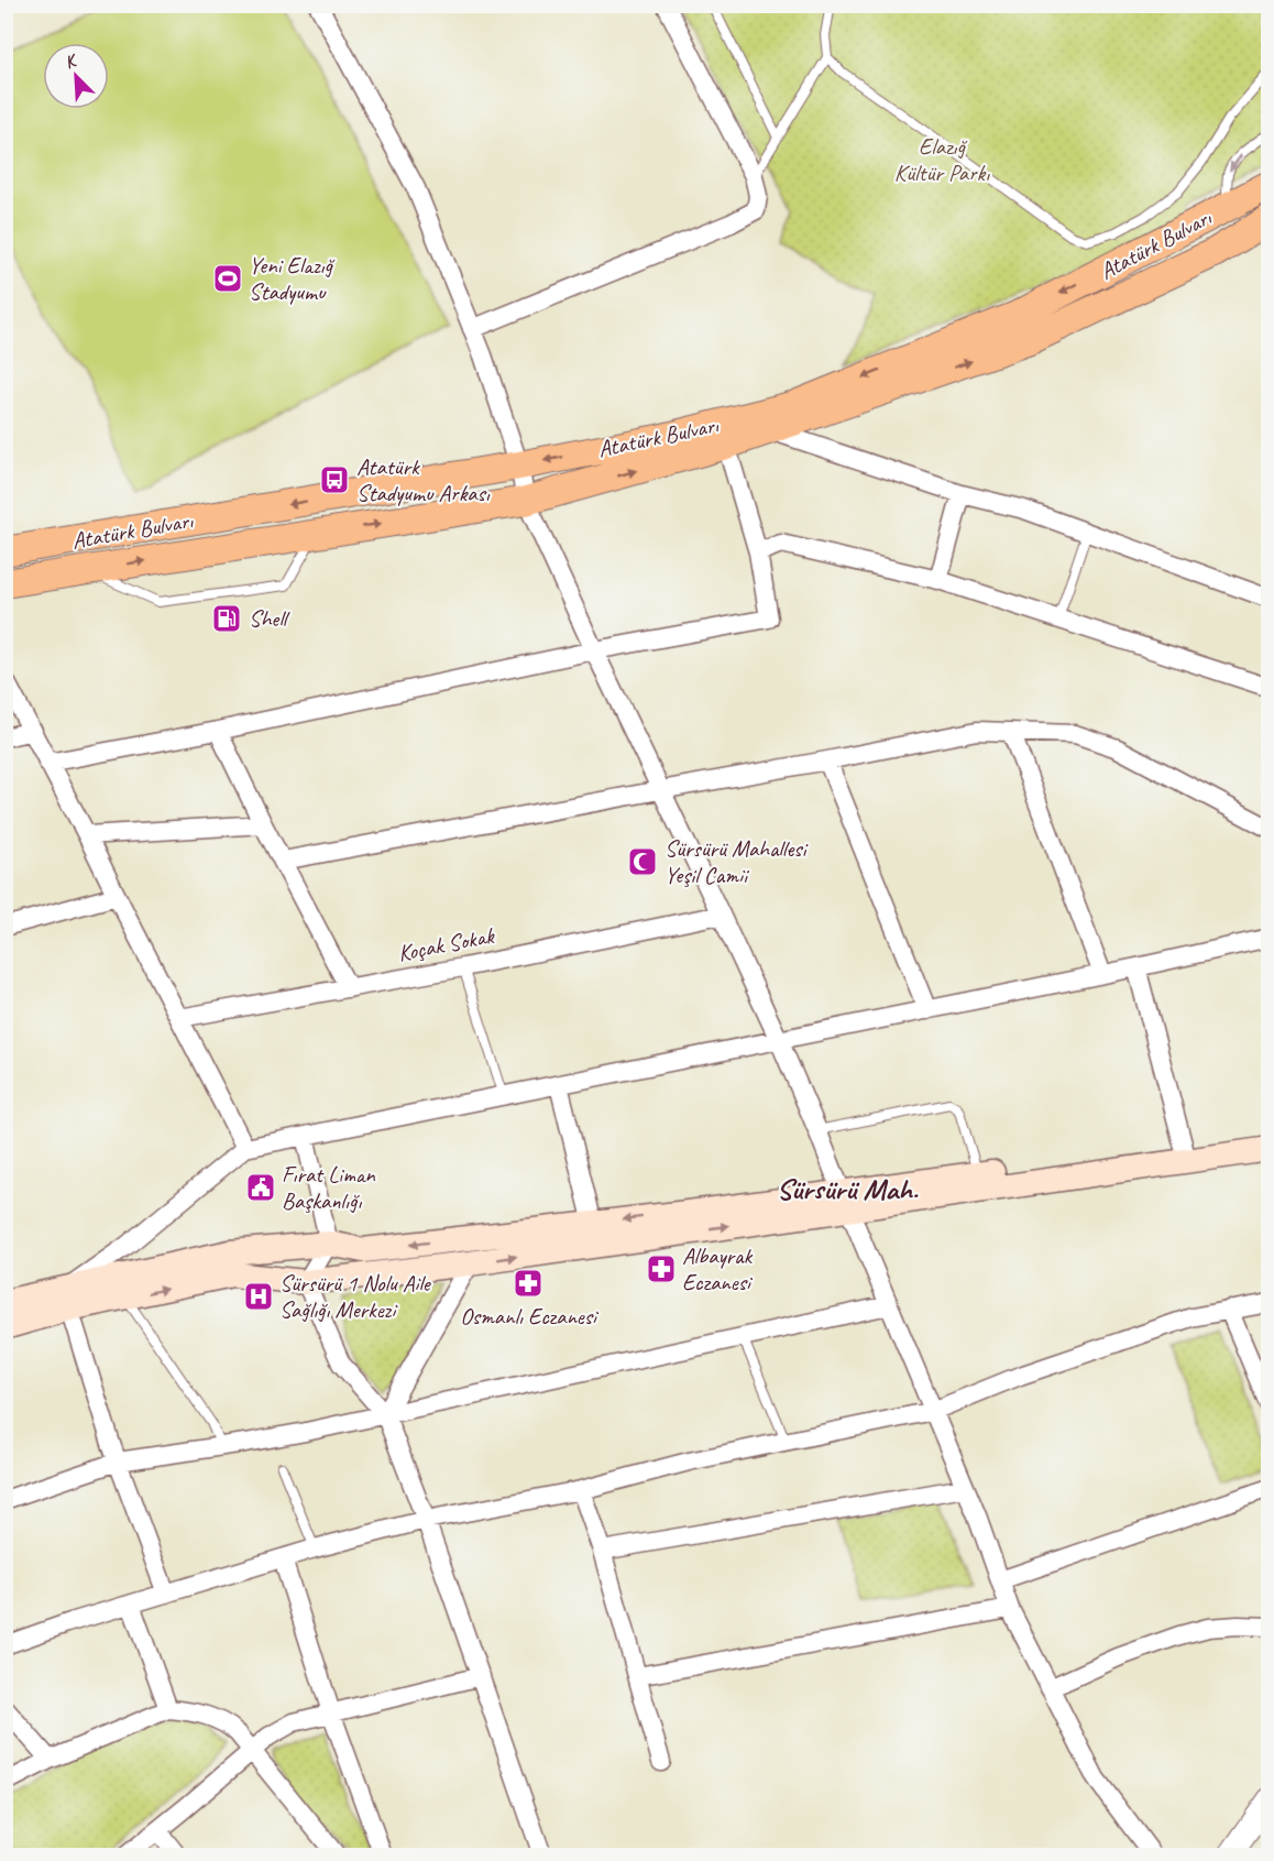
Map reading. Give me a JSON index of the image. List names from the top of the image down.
{
  "streets": {
    "main road": ["Atatürk Bulvarı"],
    "street": ["Koçak Sokak"]
  },
  "districts": ["Sürsürü Mah."],
  "parks": ["Elazığ Kültür Parkı"],
  "places": {
    "sports": ["Yeni Elazığ Stadyumu"],
    "bus stop": ["Atatürk Stadyumu Arkası"],
    "fuel station": ["Shell"],
    "mosque": ["Sürsürü Mahallesi Yeşil Camii"],
    "public building": ["Fırat Liman Başkanlığı"],
    "pharmacy": ["Albayrak Eczanesi", "Osmanlı Eczanesi"],
    "hospital": ["Sürsürü 1 Nolu Aile Sağlığı Merkezi"]
  },
  "north": "top left"
}
